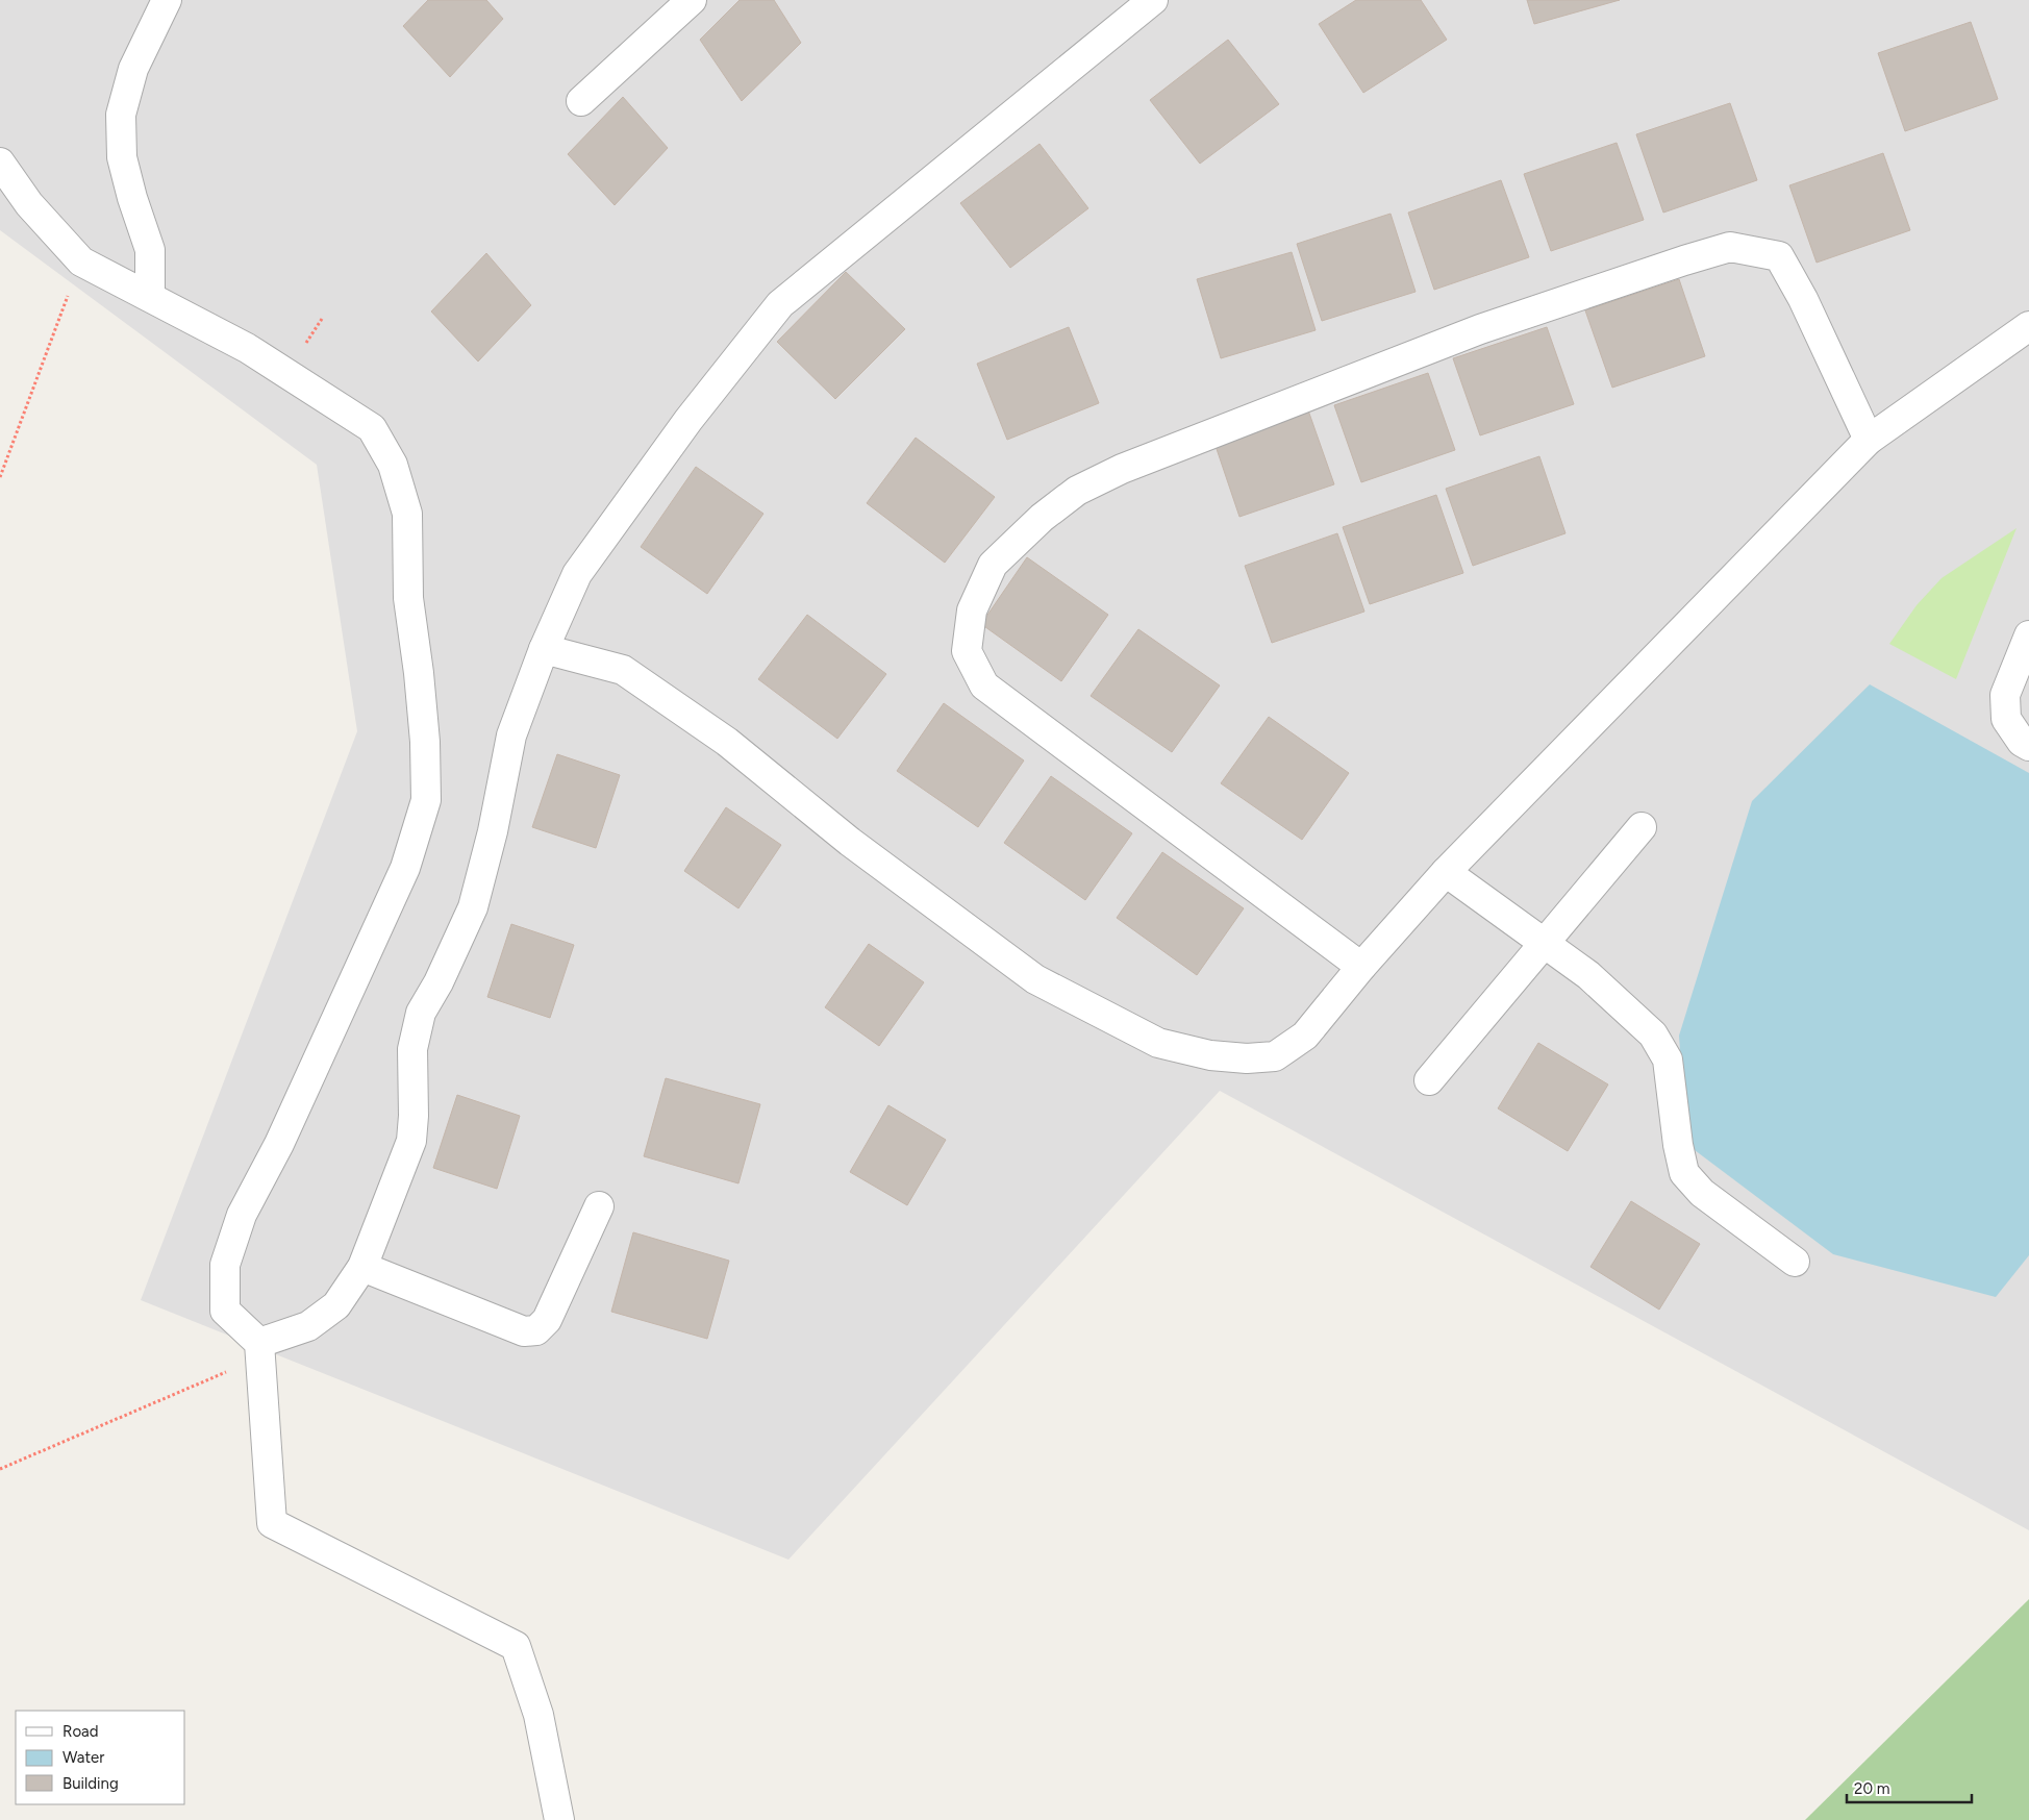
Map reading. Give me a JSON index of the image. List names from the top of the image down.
{
  "legend": ["Road", "Water", "Building"],
  "scale_bar": "20 m"
}
